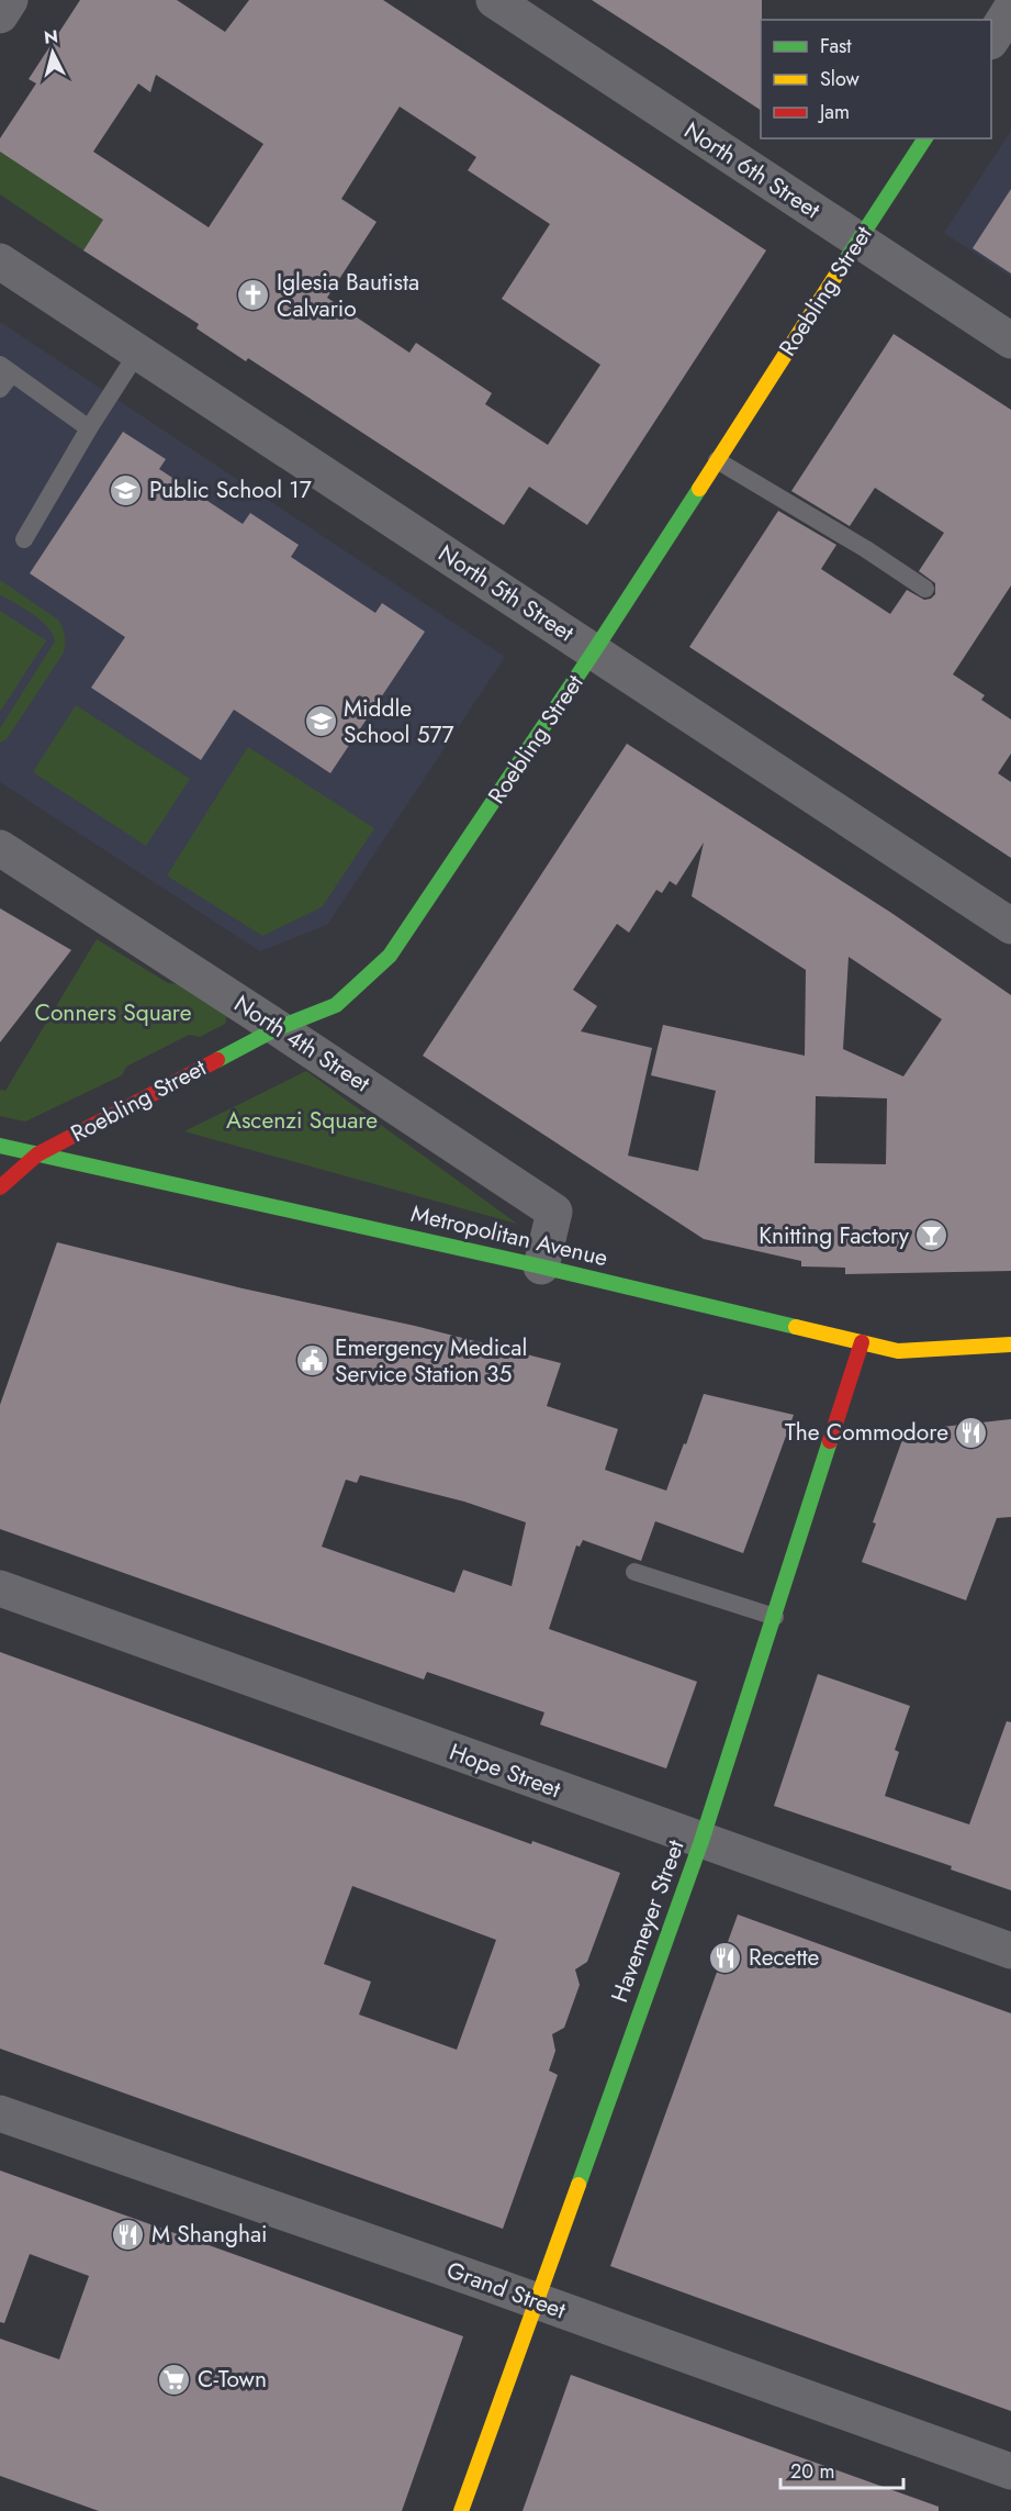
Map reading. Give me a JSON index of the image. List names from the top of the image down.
{
  "streets": {
    "street": [
      "North 6th Street",
      "Roebling Street",
      "North 5th Street",
      "North 4th Street",
      "Metropolitan Avenue",
      "Hope Street",
      "Havemeyer Street",
      "Grand Street"
    ]
  },
  "crossings": [
    ["North 6th Street", "Roebling Street"],
    ["Roebling Street", "North 5th Street"],
    ["Roebling Street", "North 4th Street"],
    ["Roebling Street", "Metropolitan Avenue"],
    ["North 4th Street", "Metropolitan Avenue"],
    ["Metropolitan Avenue", "Havemeyer Street"],
    ["Hope Street", "Havemeyer Street"],
    ["Havemeyer Street", "Grand Street"]
  ],
  "parks": ["Conners Square", "Ascenzi Square"],
  "places": {
    "church": ["Iglesia Bautista Calvario"],
    "school or university": ["Public School 17", "Middle School 577"],
    "bar": ["Knitting Factory"],
    "public building": ["Emergency Medical Service Station 35"],
    "restaurant": ["The Commodore", "Recette", "M Shanghai"],
    "supermarket": ["C-Town"]
  },
  "legend": ["Fast", "Slow", "Jam"],
  "scale_bar": "20 m",
  "north": "top"
}
